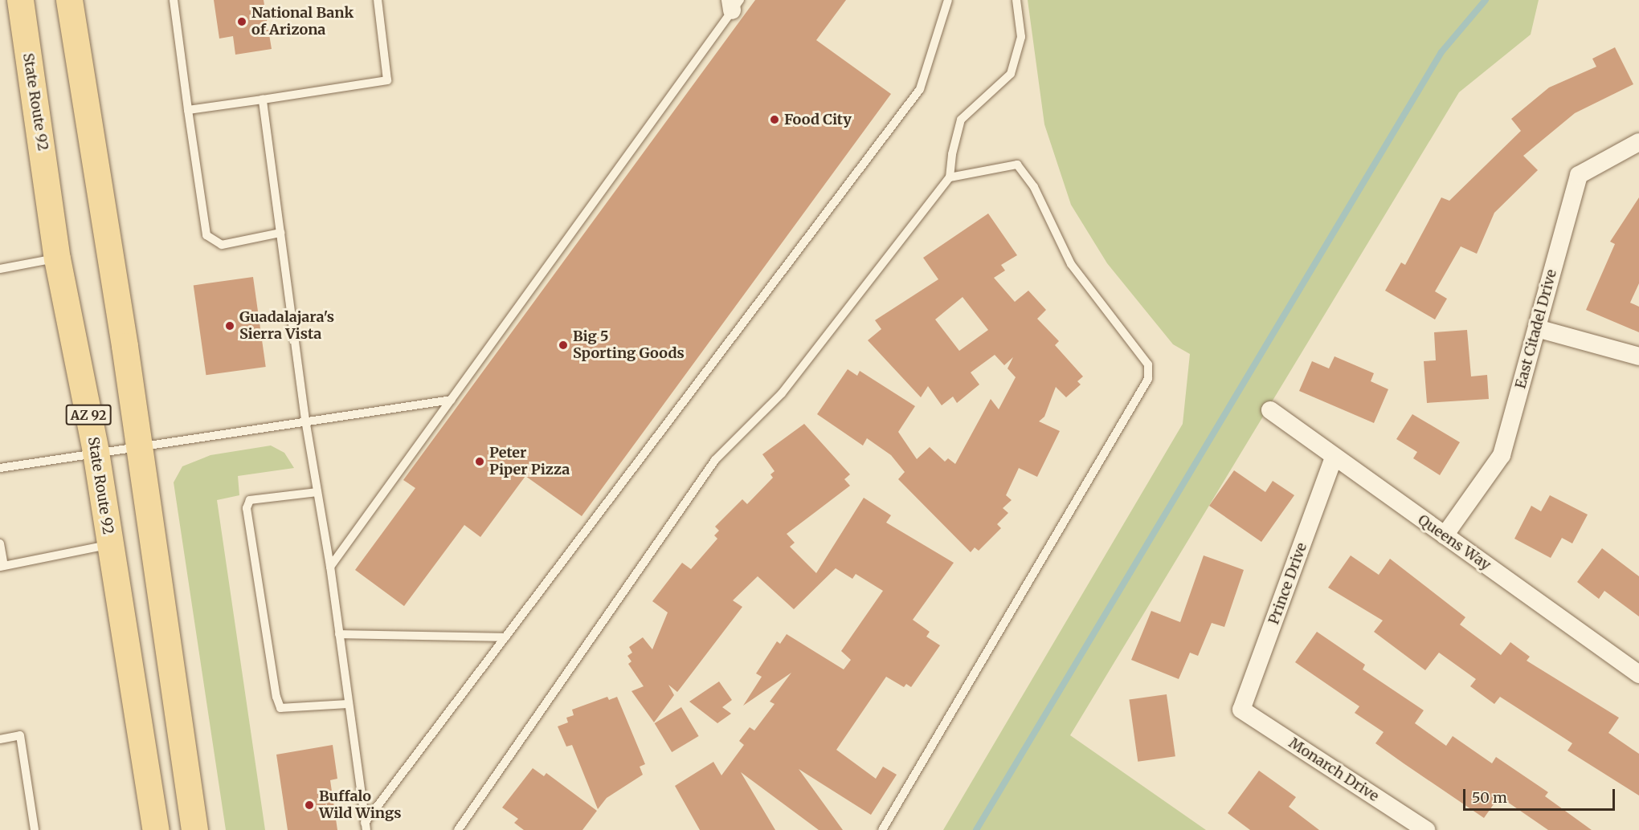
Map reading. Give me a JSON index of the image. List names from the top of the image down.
{
  "streets": {
    "main road": ["State Route 92", "AZ 92"],
    "street": [
      "East Citadel Drive",
      "Queens Way",
      "Prince Drive",
      "Monarch Drive"
    ]
  },
  "crossings": [
    ["East Citadel Drive", "Queens Way"],
    ["Queens Way", "Prince Drive"],
    ["Prince Drive", "Monarch Drive"]
  ],
  "places": [
    "National Bank of Arizona",
    "Food City",
    "Guadalajara's Sierra Vista",
    "Big 5 Sporting Goods",
    "Peter Piper Pizza",
    "Buffalo Wild Wings"
  ],
  "scale_bar": "50 m"
}
